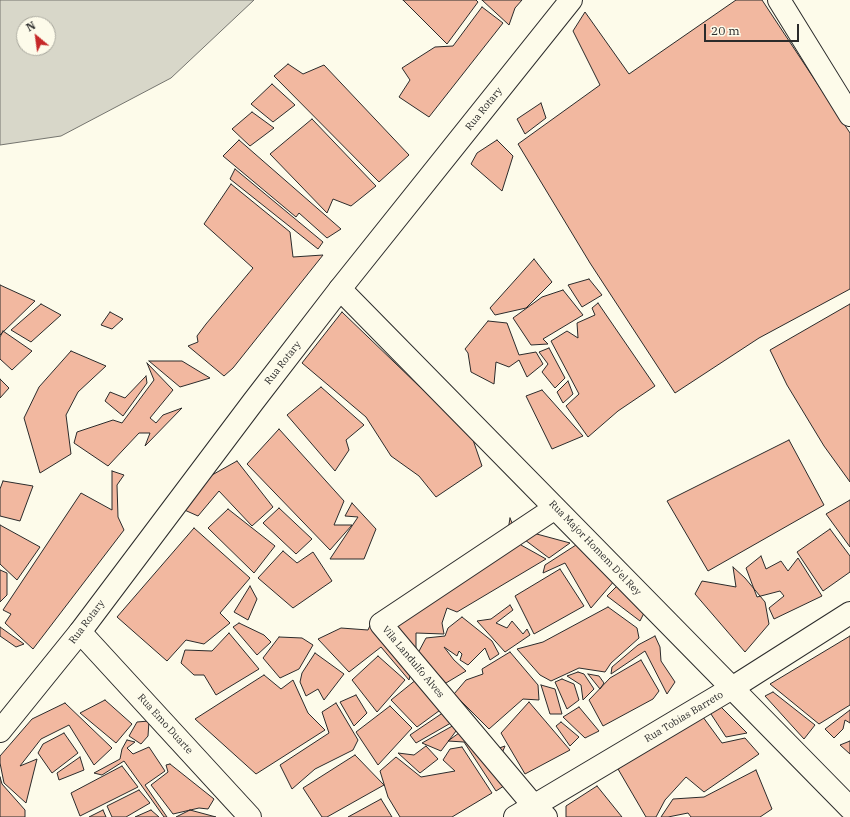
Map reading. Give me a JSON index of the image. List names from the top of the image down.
{
  "streets": {
    "street": [
      "Rua Rotary",
      "Rua Major Homem D'el Rey",
      "Vila Landulfo Alves",
      "Rua Tobias Barreto",
      "Rua Emo Duarte"
    ]
  },
  "crossings": [
    ["Rua Rotary", "Rua Major Homem D'el Rey"],
    ["Rua Rotary", "Rua Emo Duarte"],
    ["Rua Major Homem D'el Rey", "Vila Landulfo Alves"],
    ["Rua Major Homem D'el Rey", "Rua Tobias Barreto"],
    ["Vila Landulfo Alves", "Rua Tobias Barreto"]
  ],
  "scale_bar": "20 m",
  "north": "top left"
}
